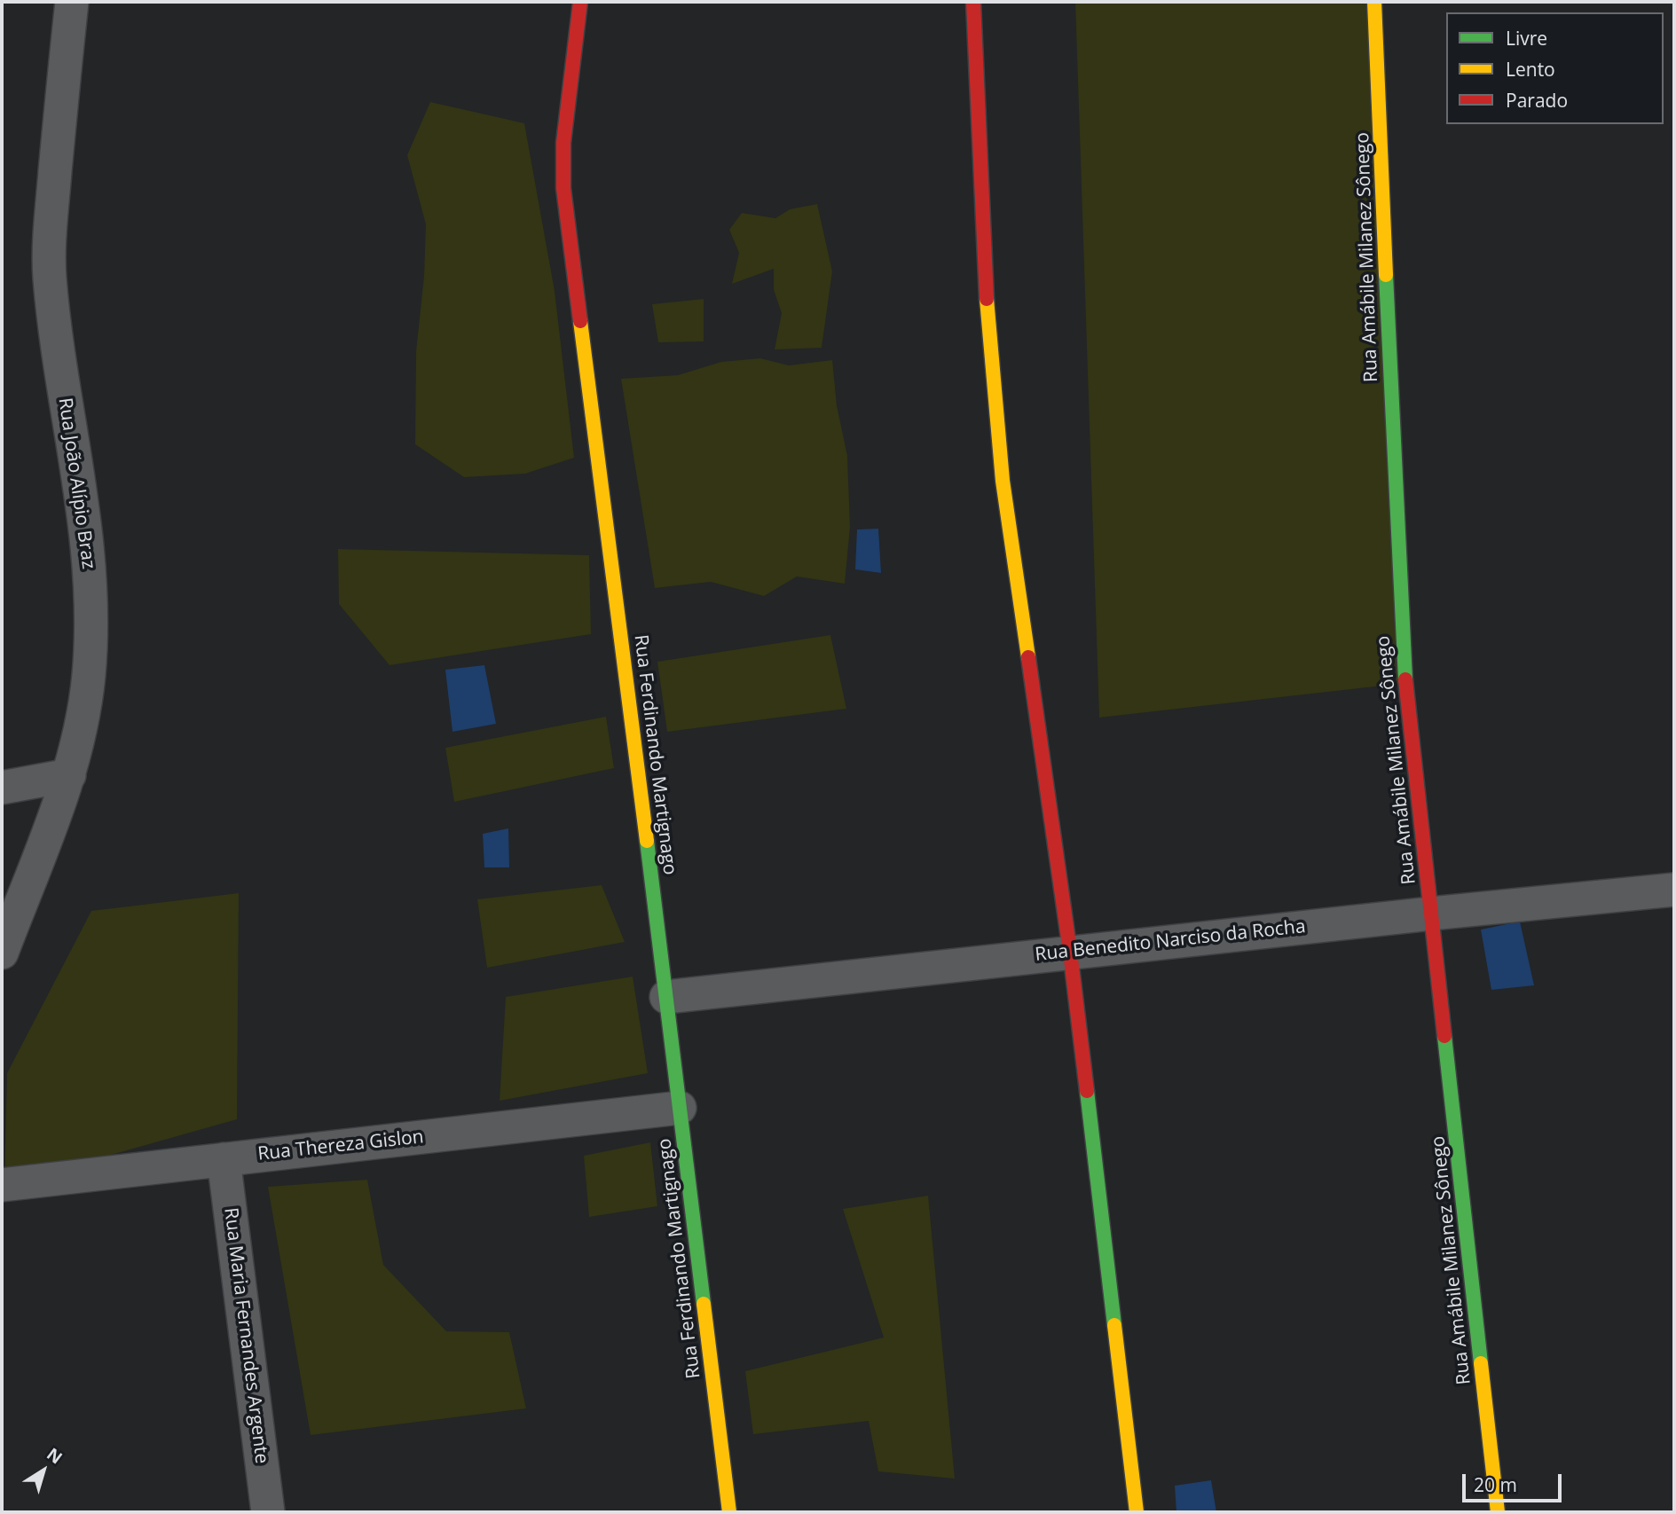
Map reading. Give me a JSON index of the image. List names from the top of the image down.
{
  "streets": {
    "street": [
      "Rua Amábile Milanez Sônego",
      "Rua João Alípio Braz",
      "Rua Ferdinando Martignago",
      "Rua Benedito Narciso da Rocha",
      "Rua Thereza Gislon",
      "Rua Maria Fernandes Argente"
    ]
  },
  "crossings": [
    ["Rua Amábile Milanez Sônego", "Rua Benedito Narciso da Rocha"],
    ["Rua Ferdinando Martignago", "Rua Benedito Narciso da Rocha"],
    ["Rua Ferdinando Martignago", "Rua Thereza Gislon"],
    ["Rua Thereza Gislon", "Rua Maria Fernandes Argente"]
  ],
  "legend": ["Livre", "Lento", "Parado"],
  "scale_bar": "20 m",
  "north": "top right"
}
